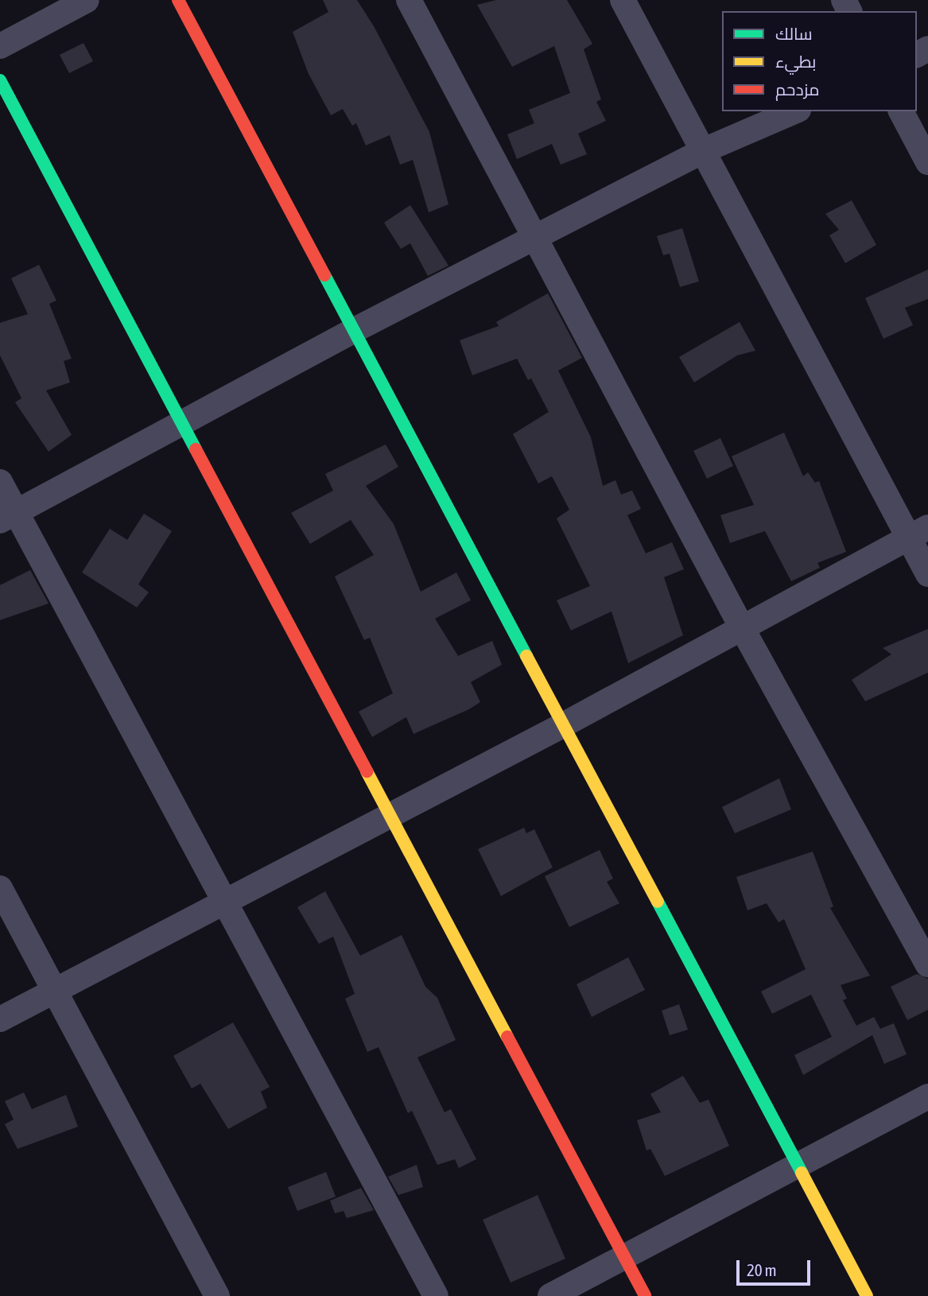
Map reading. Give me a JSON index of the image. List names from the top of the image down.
{
  "legend": ["سالك", "بطيء", "مزدحم"],
  "scale_bar": "20 m"
}
